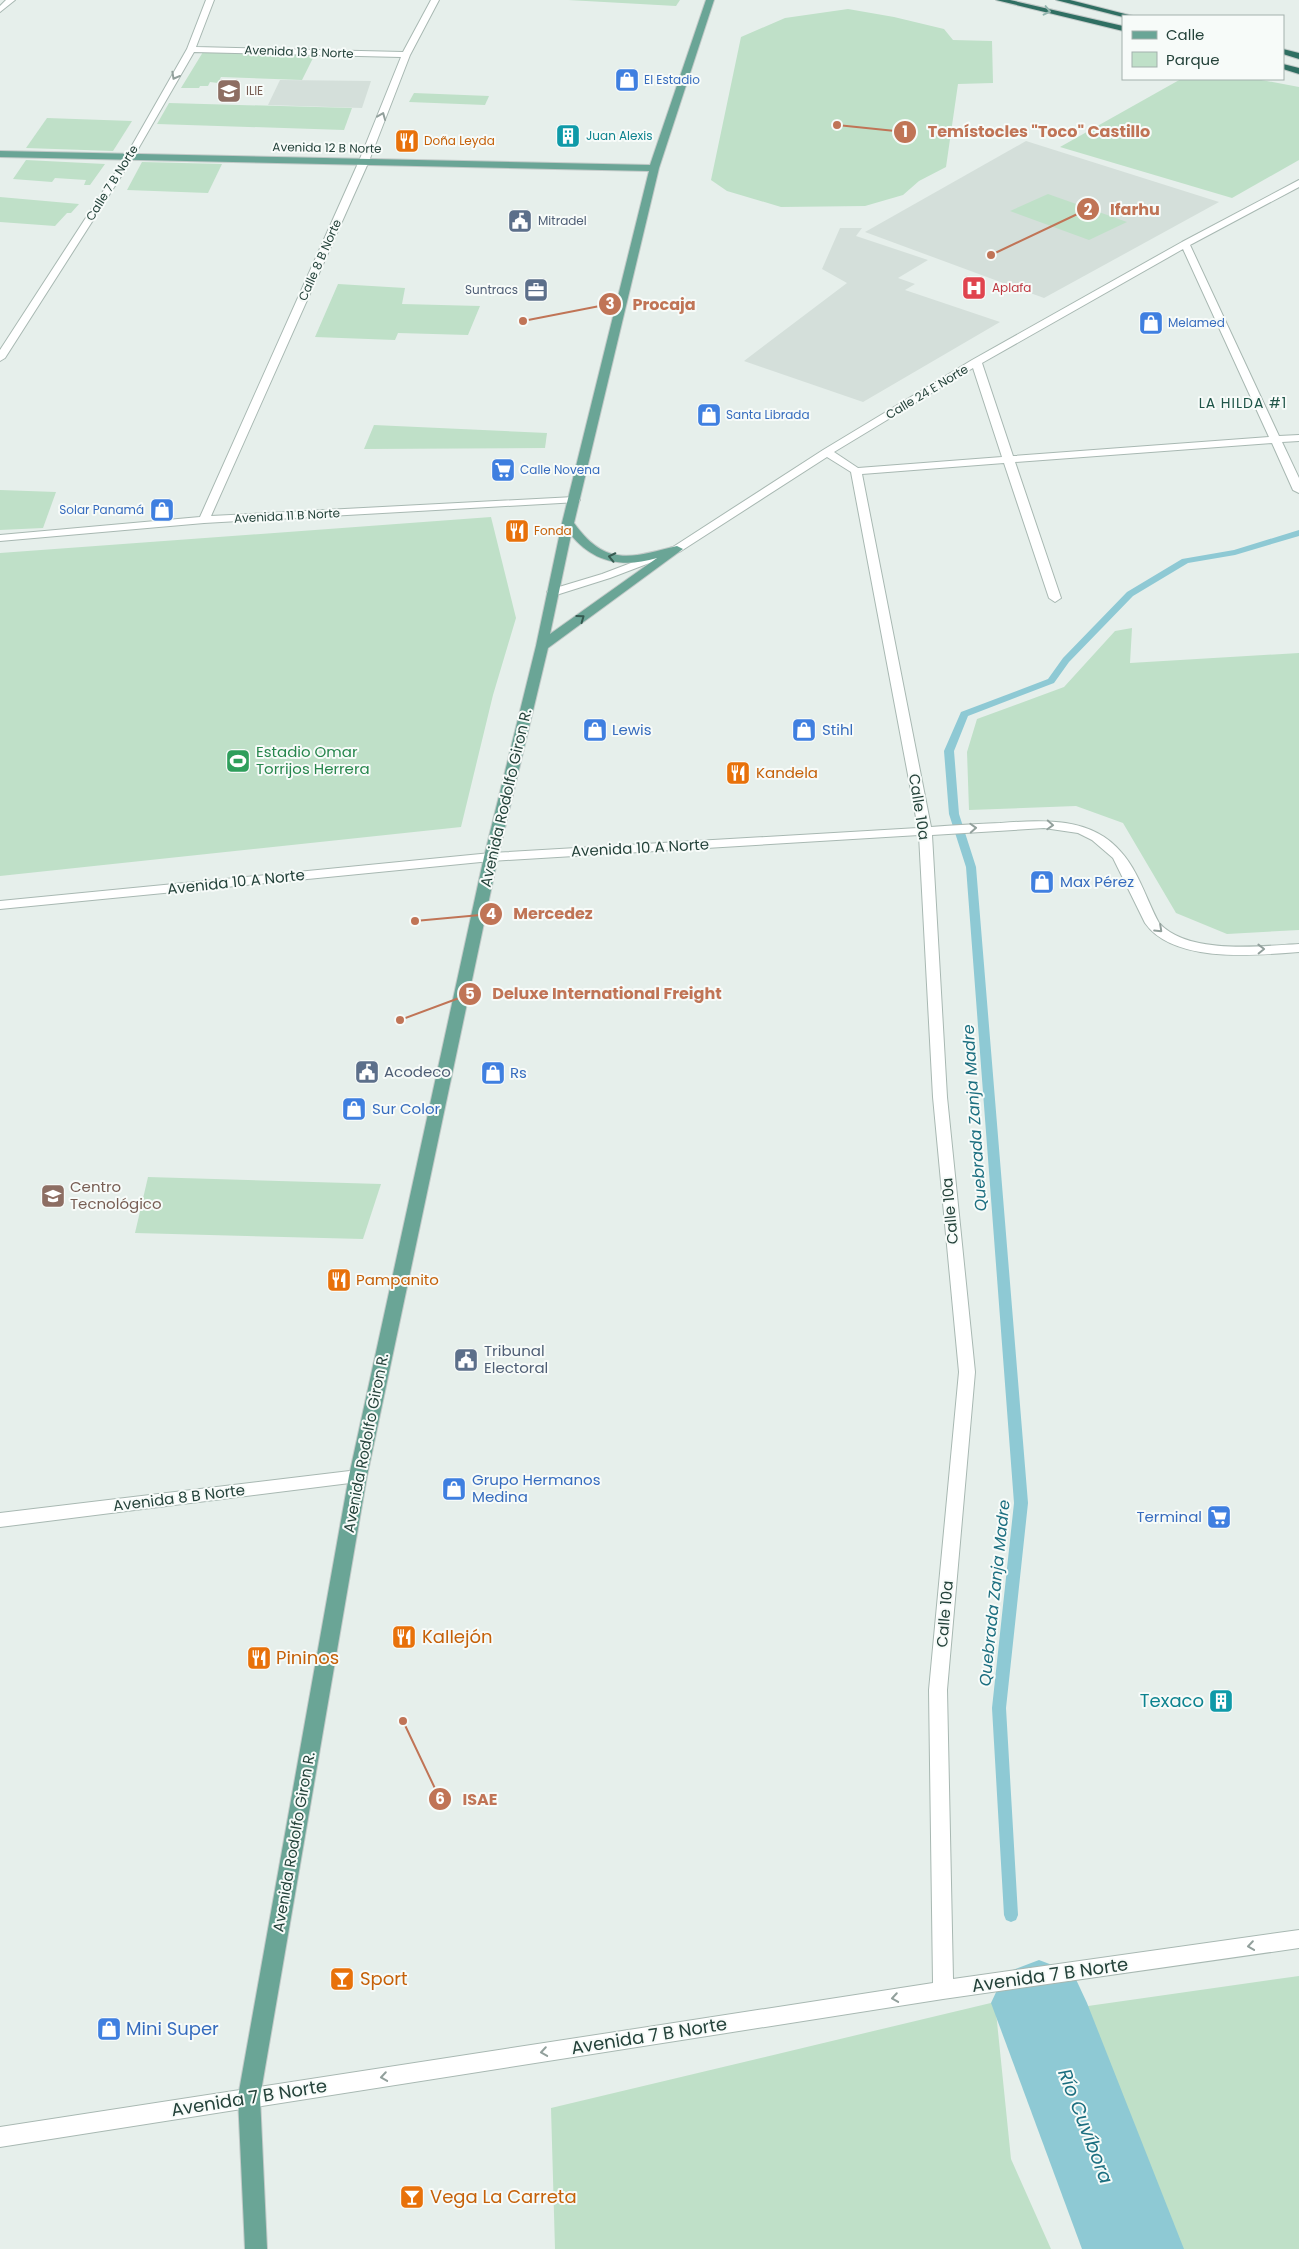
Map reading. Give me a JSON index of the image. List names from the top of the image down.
{
  "streets": {
    "main road": ["Avenida 12 B Norte", "Avenida Rodolfo Giron R."],
    "street": [
      "Avenida 13 B Norte",
      "Calle 7 B Norte",
      "Calle 8 B Norte",
      "Calle 24 E Norte",
      "Avenida 11 B Norte",
      "Calle 10a",
      "Avenida 10 A Norte",
      "Avenida 8 B Norte",
      "Avenida 7 B Norte"
    ]
  },
  "crossings": [
    ["Avenida 13 B Norte", "Calle 7 B Norte"],
    ["Avenida 13 B Norte", "Calle 8 B Norte"],
    ["Avenida 12 B Norte", "Calle 7 B Norte"],
    ["Avenida 12 B Norte", "Calle 8 B Norte"],
    ["Calle 8 B Norte", "Avenida 11 B Norte"],
    ["Calle 24 E Norte", "Avenida Rodolfo Giron R."],
    ["Avenida Rodolfo Giron R.", "Avenida 10 A Norte"],
    ["Avenida Rodolfo Giron R.", "Avenida 8 B Norte"],
    ["Avenida Rodolfo Giron R.", "Avenida 7 B Norte"],
    ["Calle 10a", "Avenida 10 A Norte"],
    ["Calle 10a", "Avenida 7 B Norte"]
  ],
  "one_way": ["Avenida 7 B Norte"],
  "districts": ["LA HILDA #1"],
  "water": ["Quebrada Zanja Madre", "Río Cuvíbora"],
  "places": {
    "shop": [
      "El Estadio",
      "Melamed",
      "Santa Librada",
      "Solar Panamá",
      "Lewis",
      "Stihl",
      "Max Pérez",
      "Rs",
      "Sur Color",
      "Grupo Hermanos Medina",
      "Mini Super"
    ],
    "school or university": ["ILIE", "Centro Tecnológico"],
    "other": [
      "Temístocles \"Toco\" Castillo",
      "Ifarhu",
      "Procaja",
      "Mercedez",
      "Deluxe International Freight",
      "ISAE"
    ],
    "building": ["Juan Alexis", "Texaco"],
    "restaurant": [
      "Doña Leyda",
      "Fonda",
      "Kandela",
      "Pampanito",
      "Kallejón",
      "Pininos"
    ],
    "public building": ["Mitradel", "Acodeco", "Tribunal Electoral"],
    "hospital": ["Aplafa"],
    "office": ["Suntracs"],
    "supermarket": ["Calle Novena", "Terminal"],
    "sports": ["Estadio Omar Torrijos Herrera"],
    "bar": ["Sport", "Vega La Carreta"]
  },
  "legend": ["Calle", "Parque"]
}
